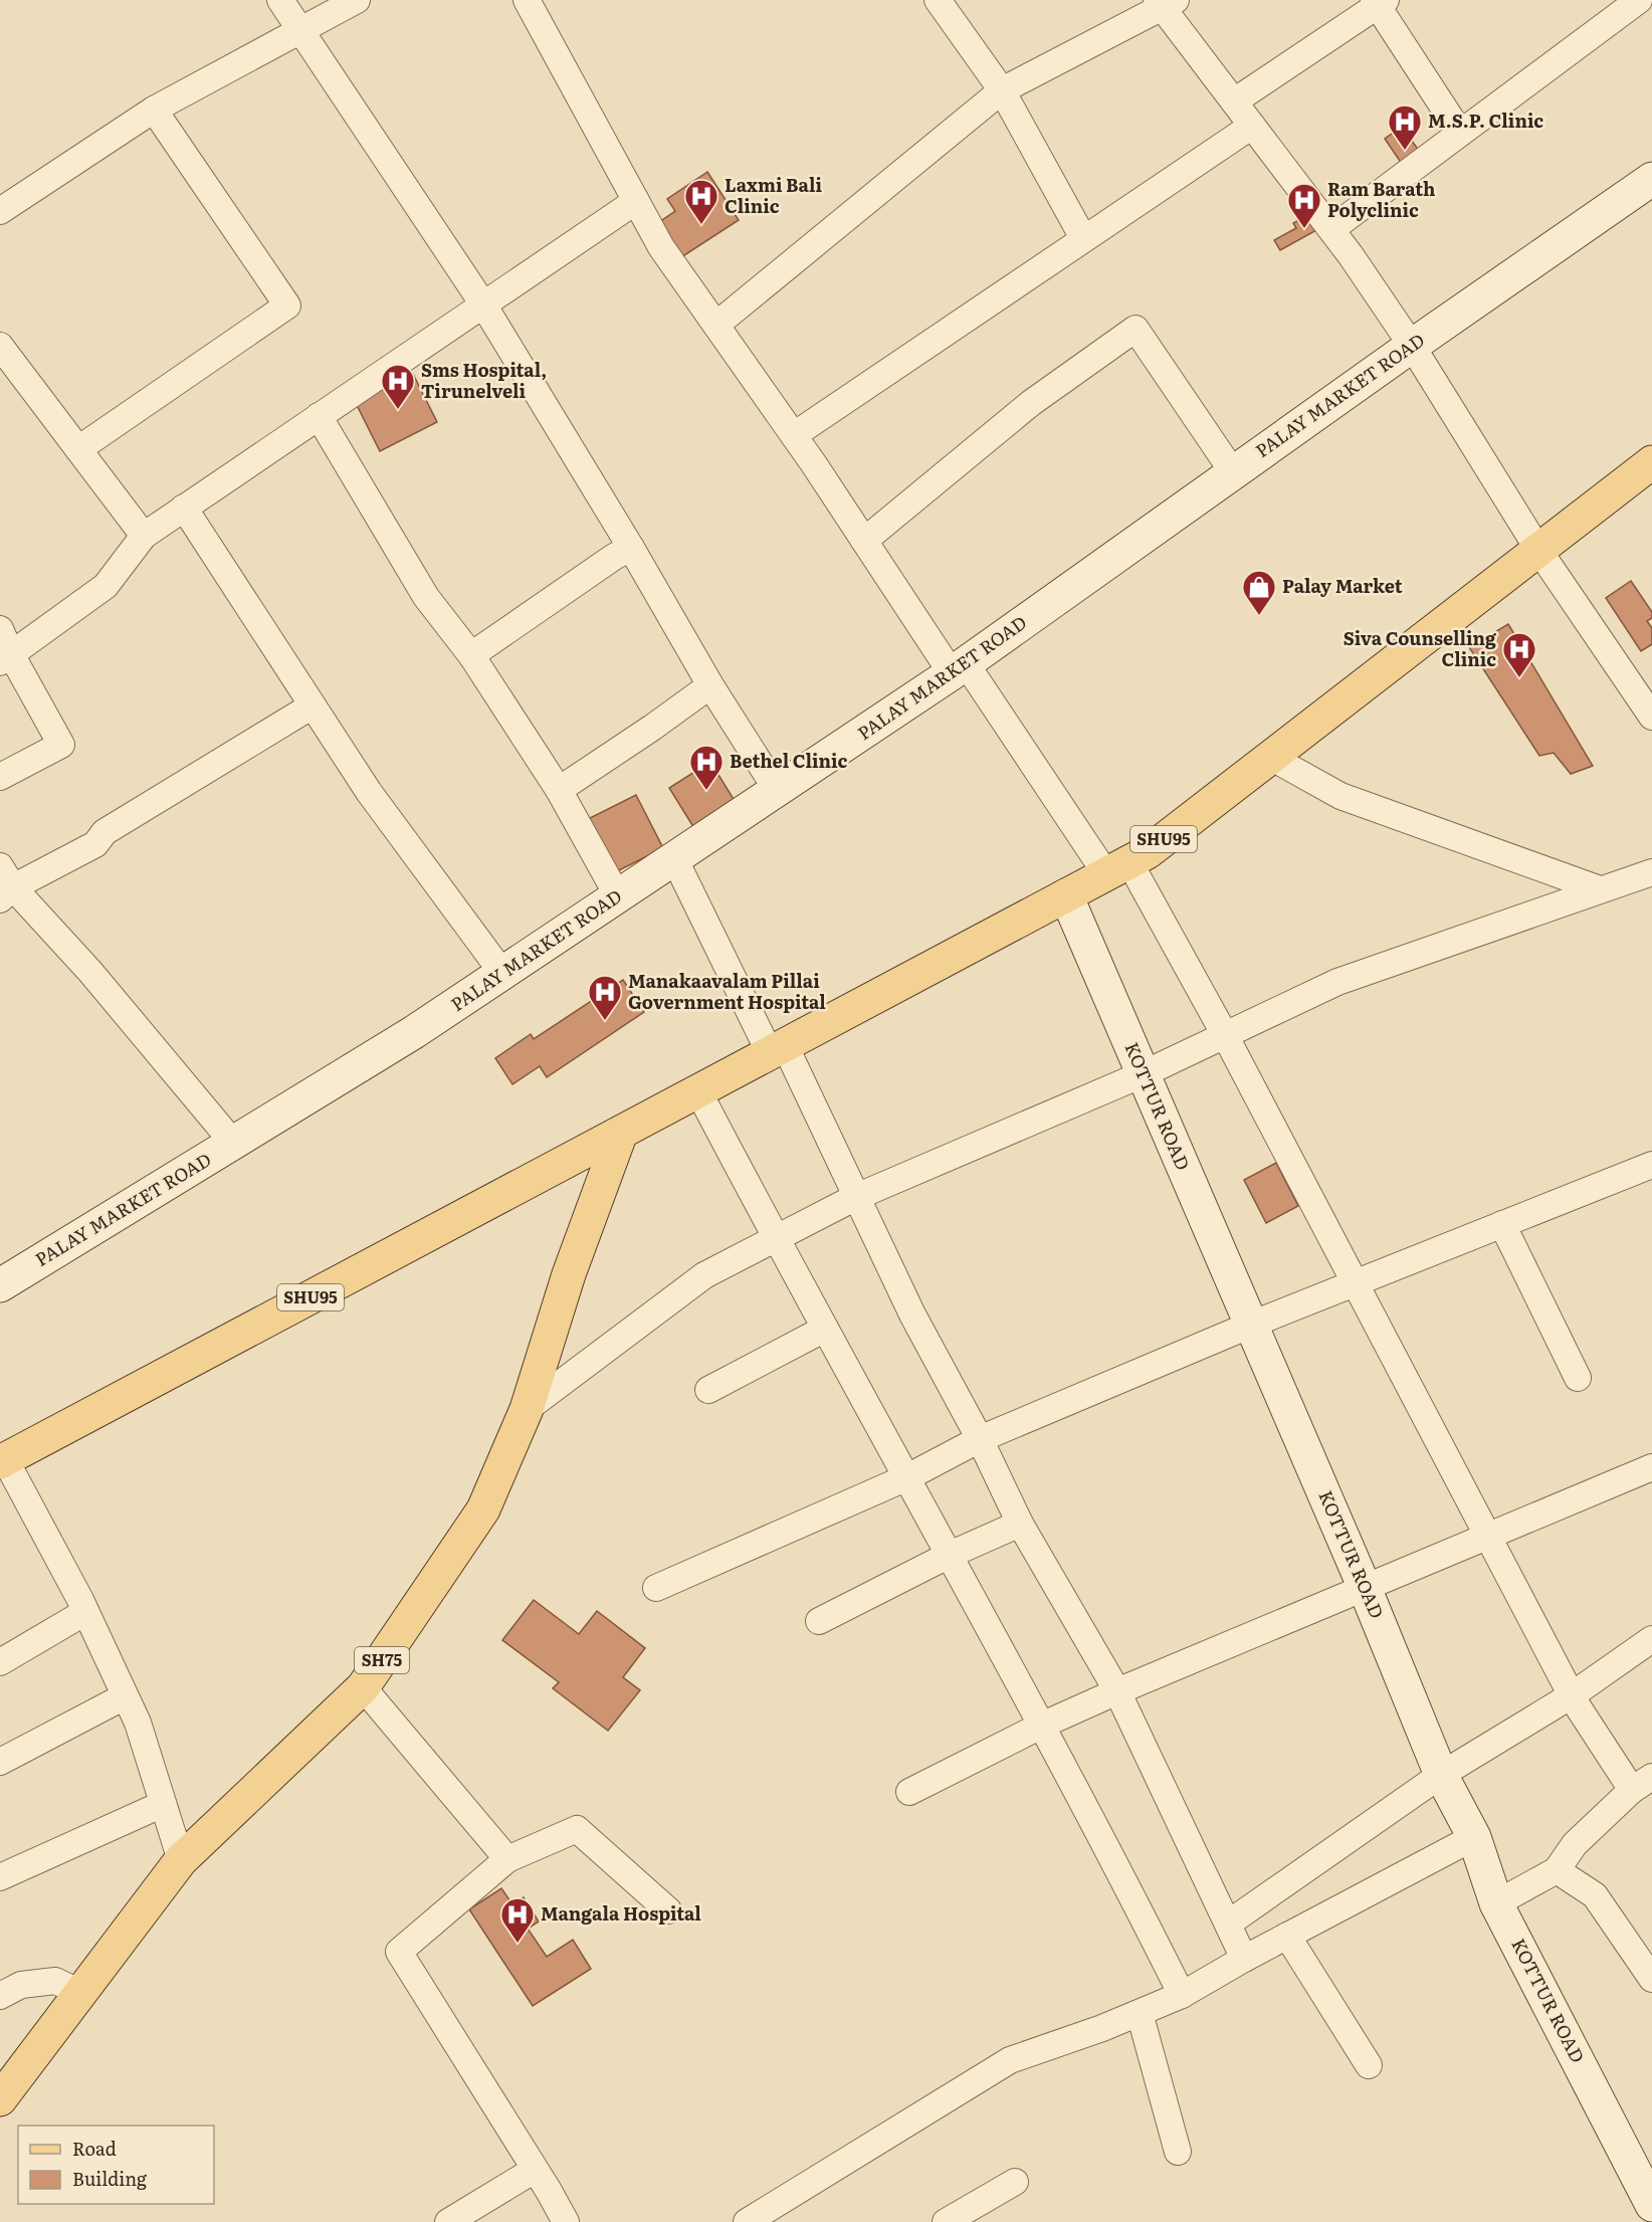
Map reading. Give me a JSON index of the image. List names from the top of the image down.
{
  "streets": {
    "main road": ["SHU95", "SH75"],
    "street": ["PALAY MARKET ROAD", "KOTTUR ROAD"]
  },
  "crossings": [
    ["SHU95", "KOTTUR ROAD"],
    ["SHU95", "SH75"]
  ],
  "places": {
    "hospital": [
      "M.S.P. Clinic",
      "Laxmi Bali Clinic",
      "Ram Barath Polyclinic",
      "Sms Hospital, Tirunelveli",
      "Siva Counselling Clinic",
      "Bethel Clinic",
      "Manakaavalam Pillai Government Hospital",
      "Mangala Hospital"
    ],
    "shop": ["Palay Market"]
  },
  "legend": ["Road", "Building"]
}
